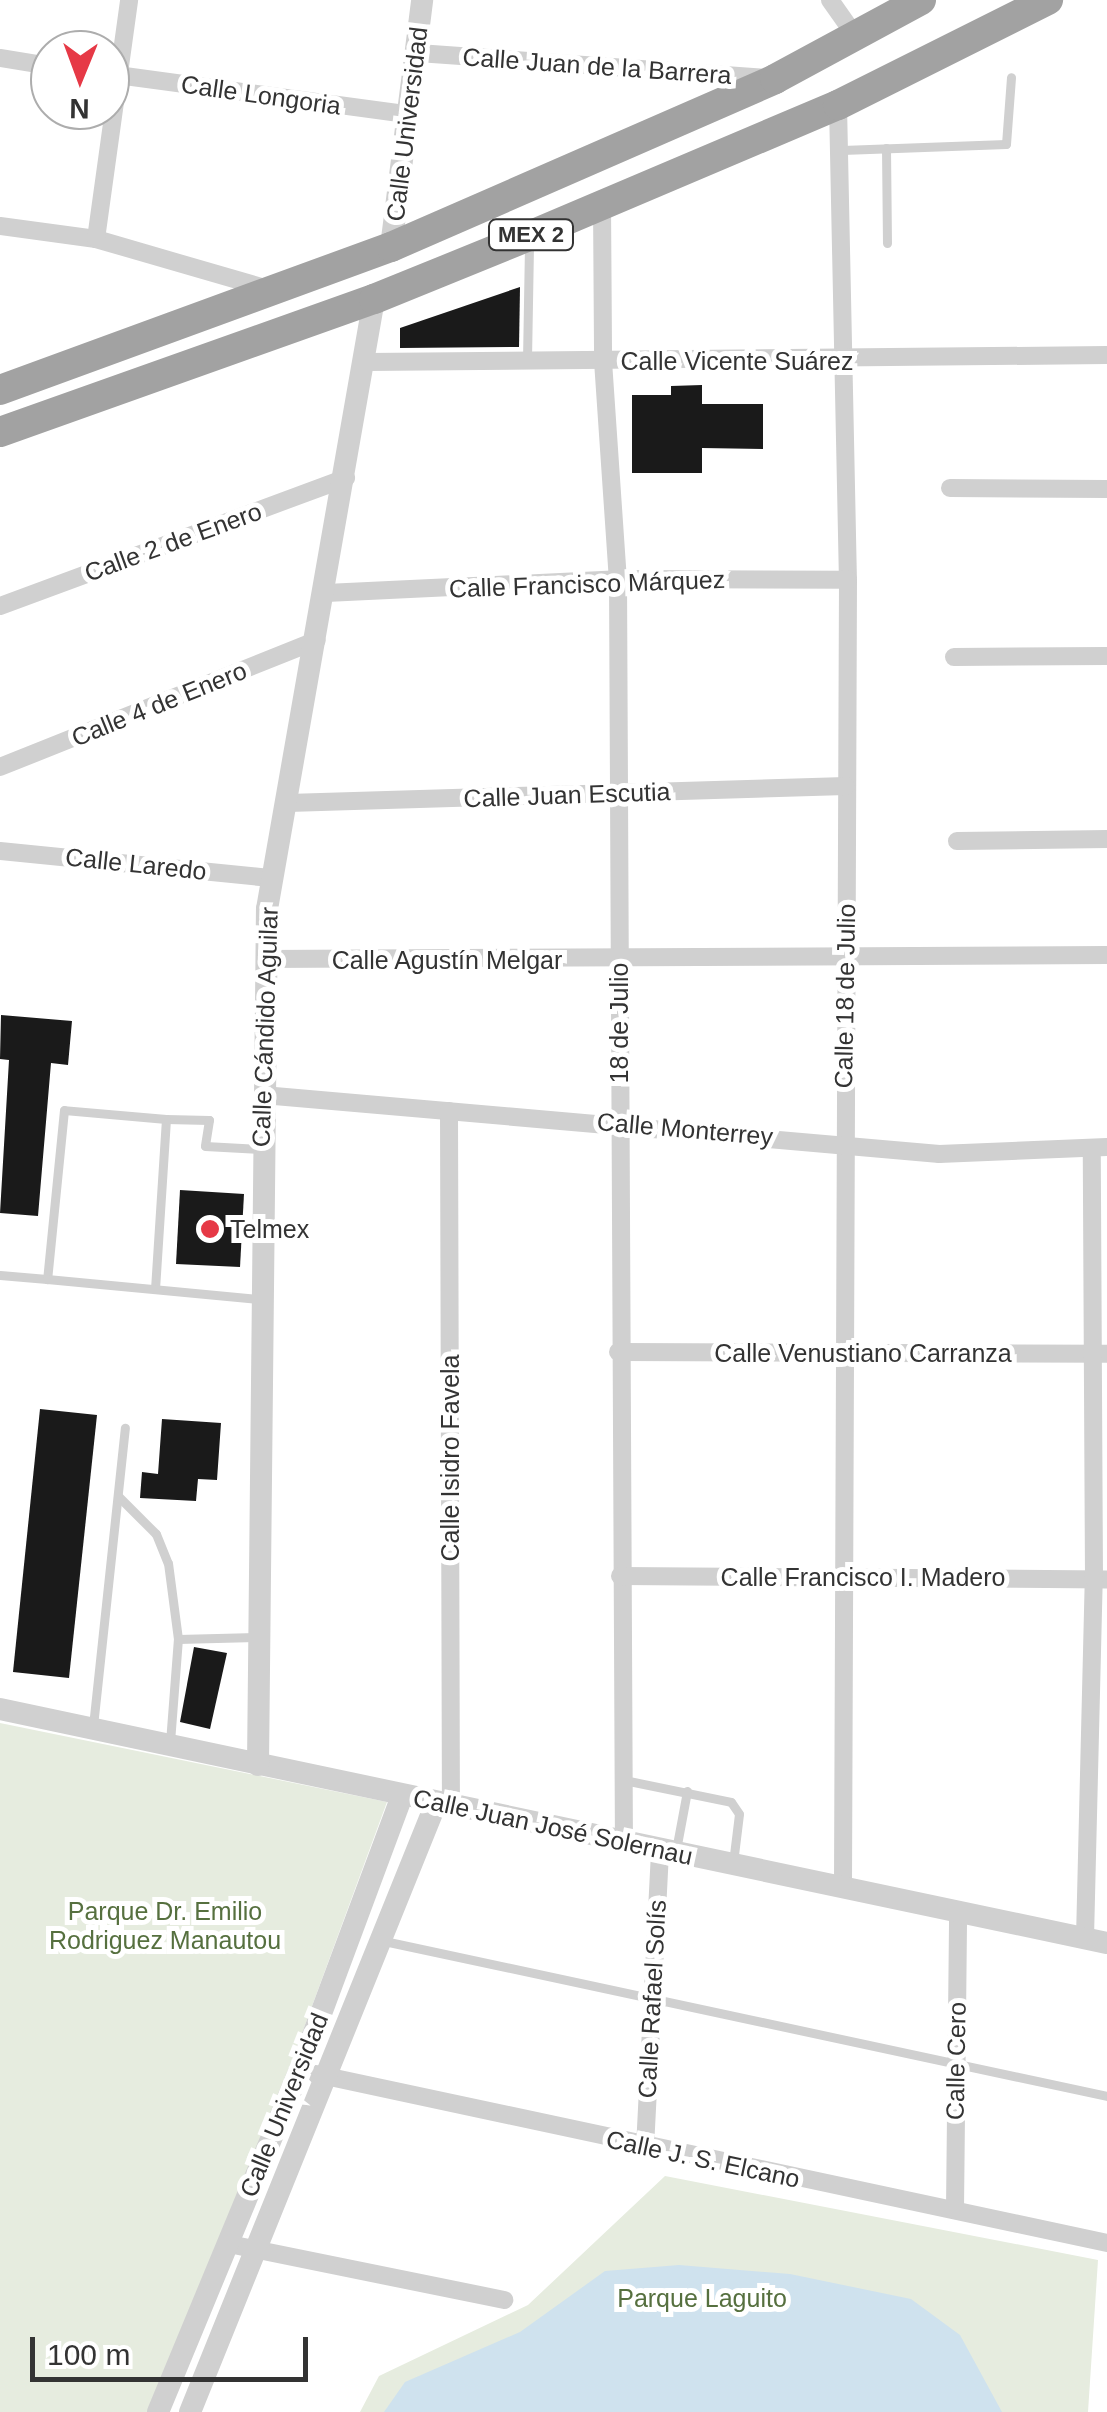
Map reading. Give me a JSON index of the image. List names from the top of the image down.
{
  "streets": {
    "highway": ["MEX 2"],
    "street": [
      "Calle Juan de la Barrera",
      "Calle Longoria",
      "Calle Universidad",
      "Calle Vicente Suárez",
      "Calle 2 de Enero",
      "Calle Francisco Márquez",
      "Calle 4 de Enero",
      "Calle Juan Escutia",
      "Calle Laredo",
      "Calle Agustín Melgar",
      "Calle 18 de Julio",
      "18 de Julio",
      "Calle Cándido Aguilar",
      "Calle Monterrey",
      "Calle Venustiano Carranza",
      "Calle Isidro Favela",
      "Calle Francisco I. Madero",
      "Calle Juan José Solernau",
      "Calle Rafael Solís",
      "Calle Cero",
      "Calle J. S. Elcano"
    ]
  },
  "crossings": [
    ["Calle Juan de la Barrera", "Calle Universidad"],
    ["Calle Juan de la Barrera", "MEX 2"],
    ["Calle Longoria", "Calle Universidad"],
    ["Calle Universidad", "MEX 2"],
    ["Calle Universidad", "Calle Isidro Favela"],
    ["Calle Universidad", "Calle Juan José Solernau"],
    ["Calle Universidad", "Calle J. S. Elcano"],
    ["MEX 2", "Calle 18 de Julio"],
    ["MEX 2", "18 de Julio"],
    ["MEX 2", "Calle Cándido Aguilar"],
    ["Calle Vicente Suárez", "Calle 18 de Julio"],
    ["Calle Vicente Suárez", "18 de Julio"],
    ["Calle Vicente Suárez", "Calle Cándido Aguilar"],
    ["Calle 2 de Enero", "Calle Cándido Aguilar"],
    ["Calle Francisco Márquez", "Calle 18 de Julio"],
    ["Calle Francisco Márquez", "18 de Julio"],
    ["Calle Francisco Márquez", "Calle Cándido Aguilar"],
    ["Calle 4 de Enero", "Calle Cándido Aguilar"],
    ["Calle Juan Escutia", "Calle 18 de Julio"],
    ["Calle Juan Escutia", "18 de Julio"],
    ["Calle Juan Escutia", "Calle Cándido Aguilar"],
    ["Calle Laredo", "Calle Cándido Aguilar"],
    ["Calle Agustín Melgar", "Calle 18 de Julio"],
    ["Calle Agustín Melgar", "18 de Julio"],
    ["Calle Agustín Melgar", "Calle Cándido Aguilar"],
    ["Calle 18 de Julio", "Calle Monterrey"],
    ["Calle 18 de Julio", "Calle Venustiano Carranza"],
    ["Calle 18 de Julio", "Calle Francisco I. Madero"],
    ["Calle 18 de Julio", "Calle Juan José Solernau"],
    ["18 de Julio", "Calle Monterrey"],
    ["18 de Julio", "Calle Venustiano Carranza"],
    ["18 de Julio", "Calle Francisco I. Madero"],
    ["18 de Julio", "Calle Juan José Solernau"],
    ["Calle Cándido Aguilar", "Calle Monterrey"],
    ["Calle Cándido Aguilar", "Calle Juan José Solernau"],
    ["Calle Monterrey", "Calle Isidro Favela"],
    ["Calle Isidro Favela", "Calle Juan José Solernau"],
    ["Calle Juan José Solernau", "Calle Rafael Solís"],
    ["Calle Juan José Solernau", "Calle Cero"],
    ["Calle Rafael Solís", "Calle J. S. Elcano"],
    ["Calle Cero", "Calle J. S. Elcano"]
  ],
  "parks": ["Parque Dr. Emilio Rodriguez Manautou", "Parque Laguito"],
  "places": ["Telmex"],
  "scale_bar": "100 m",
  "north": "bottom"
}
